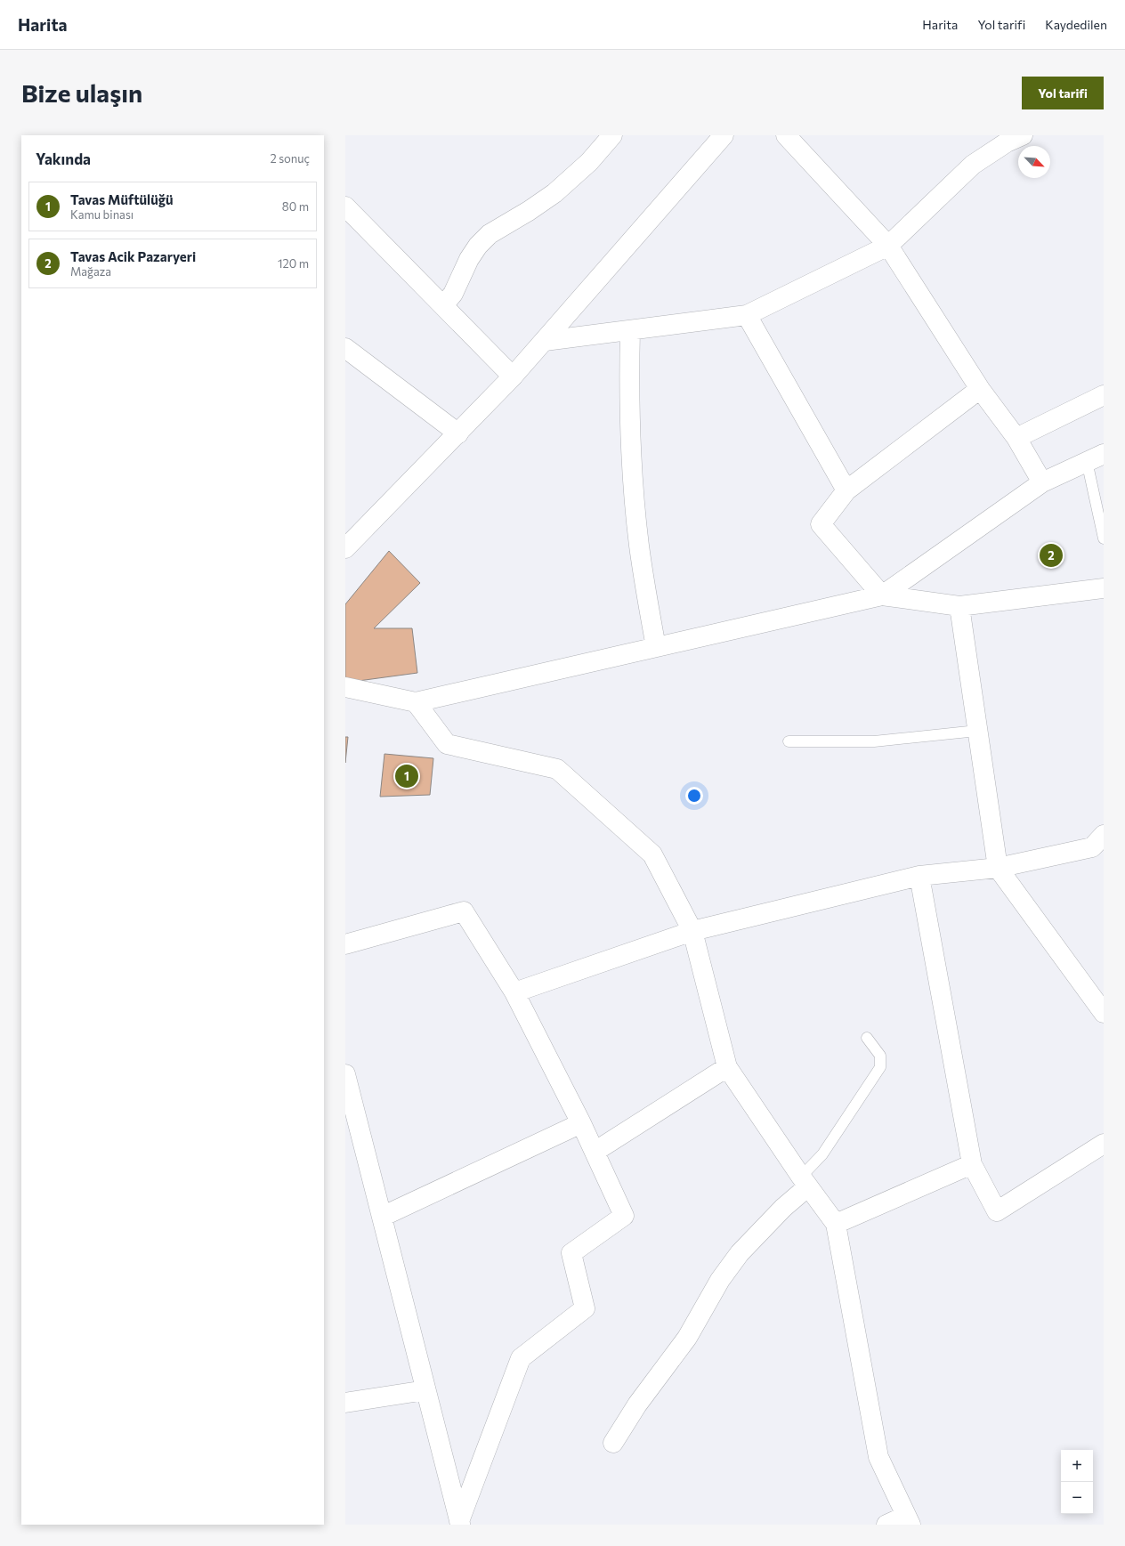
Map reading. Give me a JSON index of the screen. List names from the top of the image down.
{
  "north": "bottom right",
  "page": {
    "header": "Harita",
    "nav": ["Harita", "Yol tarifi", "Kaydedilen"],
    "buttons": "Yol tarifi",
    "title": "Bize ulaşın",
    "heading": ["Yakında", "2 sonuç"],
    "list": [
      {
        "mark": "1",
        "name": "Tavas Müftülüğü",
        "note": "Kamu binası",
        "value": "80 m"
      },
      {
        "mark": "2",
        "name": "Tavas Acik Pazaryeri",
        "note": "Mağaza",
        "value": "120 m"
      }
    ],
    "pins": ["2", "1"],
    "map_buttons": ["+", "−"]
  }
}
